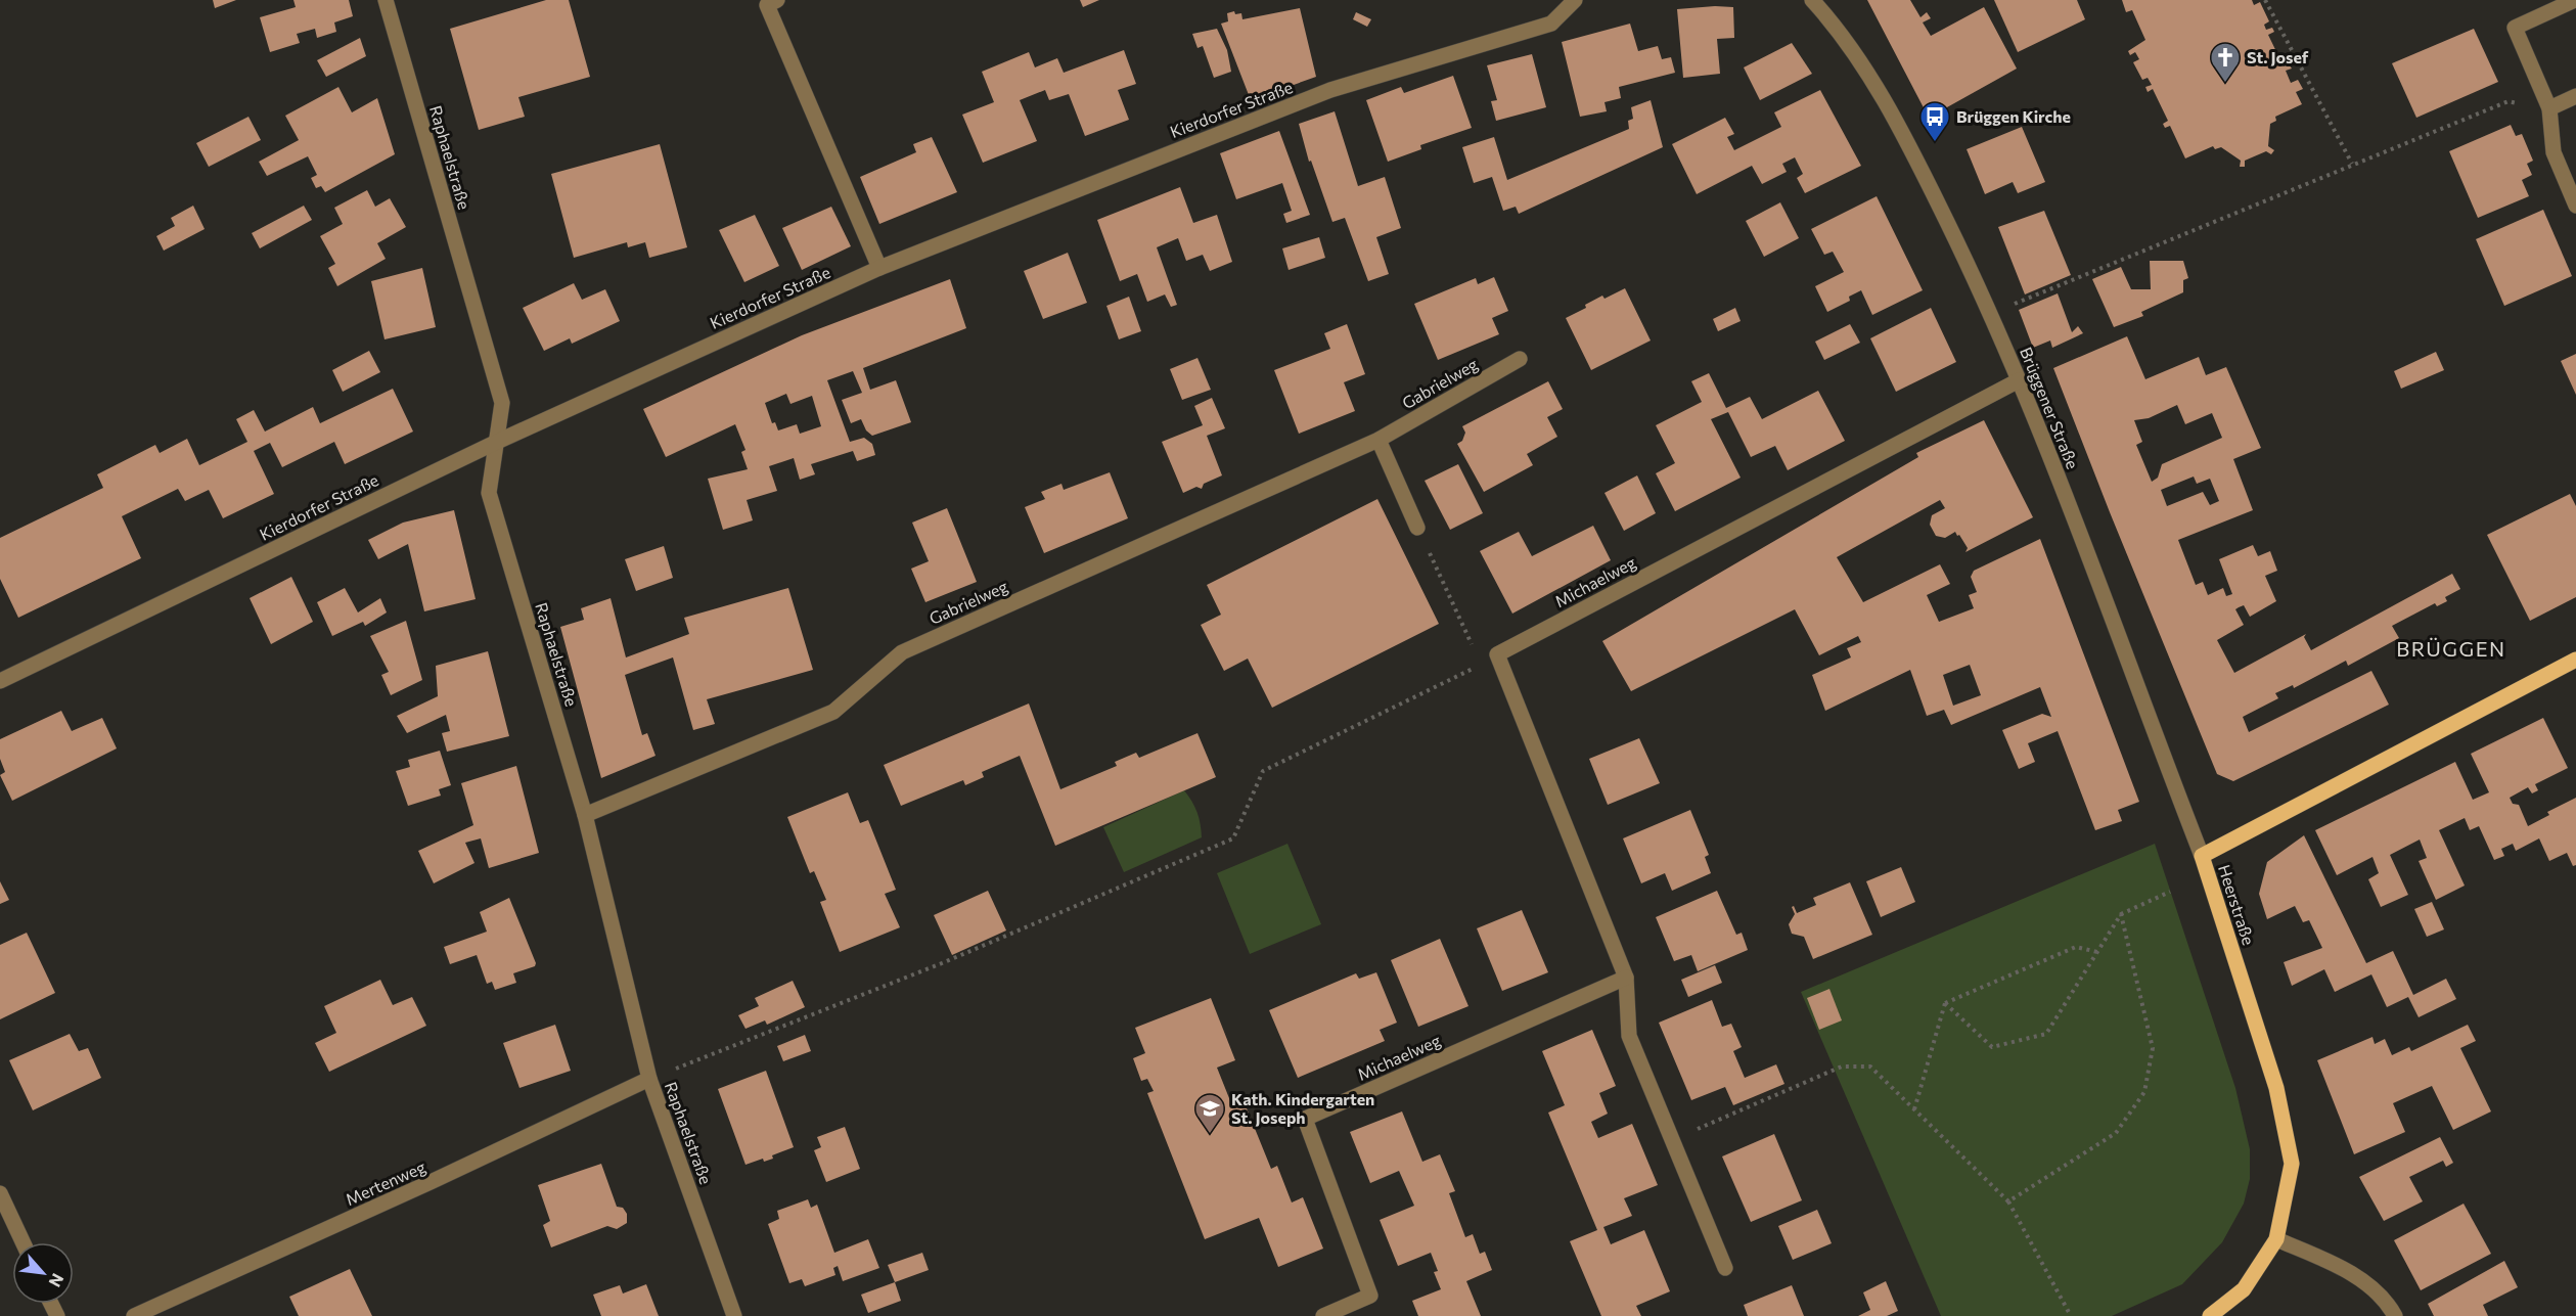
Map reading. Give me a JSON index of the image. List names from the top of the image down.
{
  "streets": {
    "main road": ["Heerstraße"],
    "street": [
      "Kierdorfer Straße",
      "Raphaelstraße",
      "Gabrielweg",
      "Brüggener Straße",
      "Michaelweg",
      "Mertenweg"
    ]
  },
  "crossings": [
    ["Kierdorfer Straße", "Raphaelstraße"],
    ["Raphaelstraße", "Gabrielweg"],
    ["Raphaelstraße", "Mertenweg"],
    ["Brüggener Straße", "Michaelweg"],
    ["Brüggener Straße", "Heerstraße"]
  ],
  "districts": ["BRÜGGEN"],
  "places": {
    "church": ["St. Josef"],
    "bus stop": ["Brüggen Kirche"],
    "school or university": ["Kath. Kindergarten St. Joseph"]
  },
  "north": "bottom right"
}
